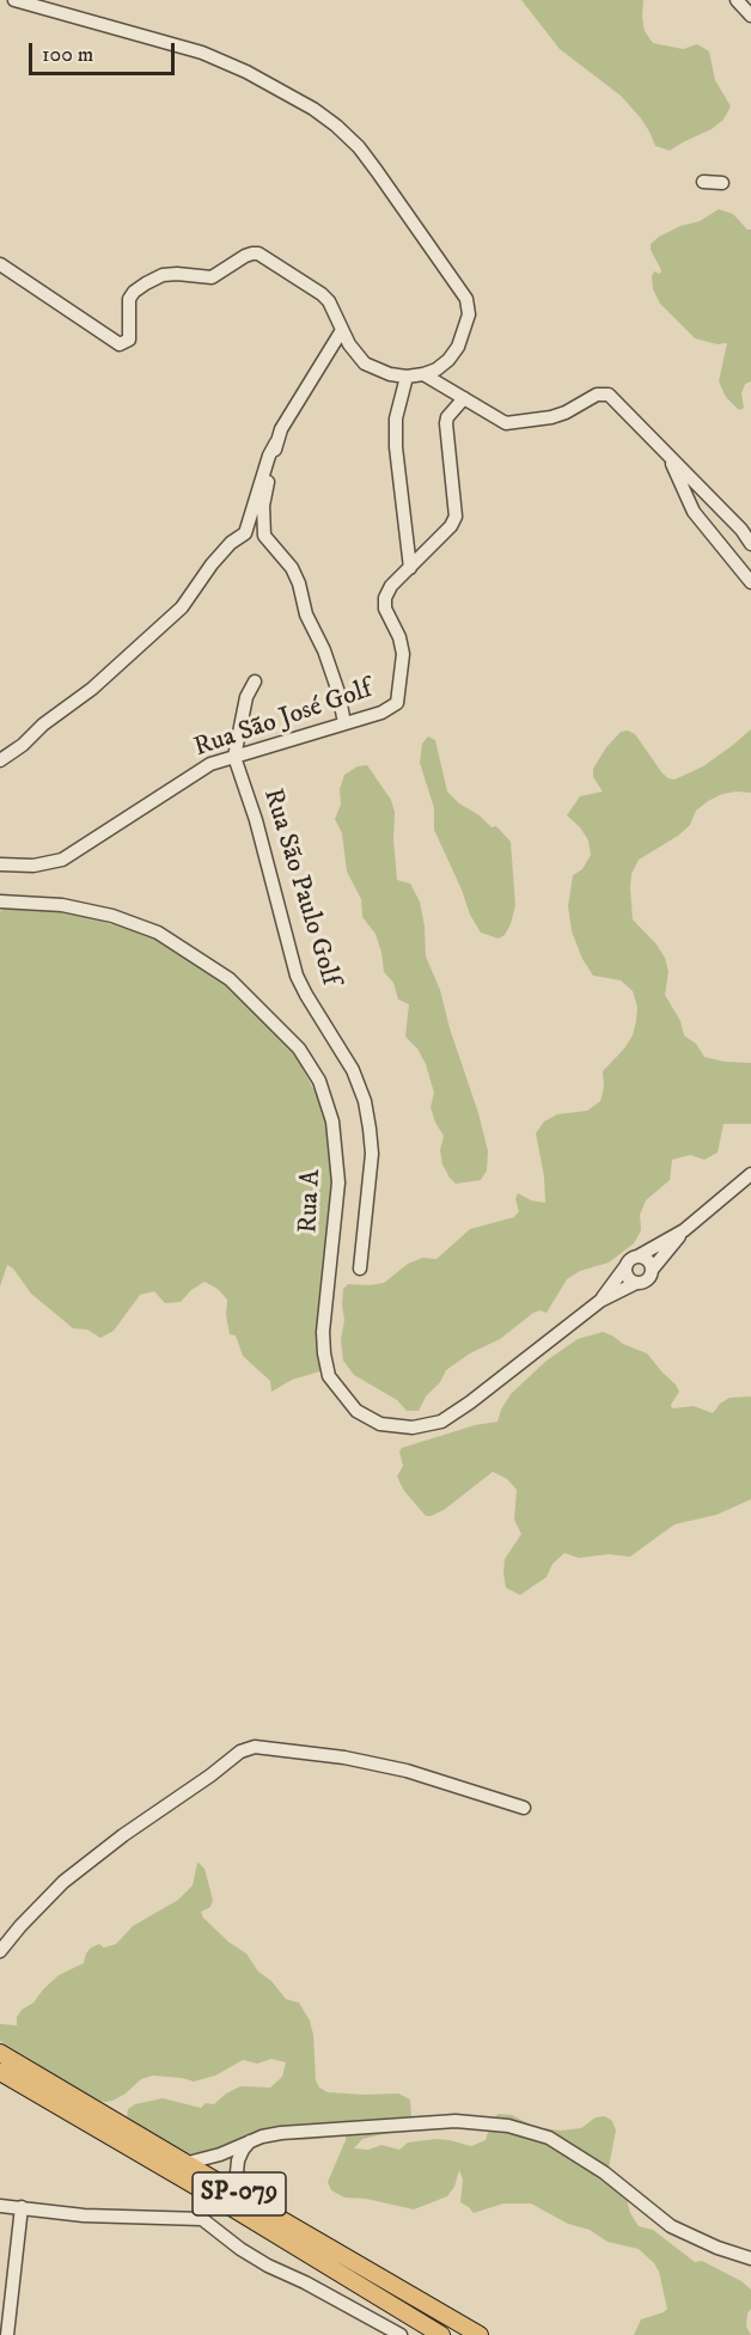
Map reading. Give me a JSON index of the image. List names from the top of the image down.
{
  "streets": {
    "main road": ["SP-079"],
    "street": ["Rua São José Golf", "Rua São Paulo Golf", "Rua A"]
  },
  "crossings": [
    ["Rua São José Golf", "Rua São Paulo Golf"]
  ],
  "scale_bar": "100 m"
}
